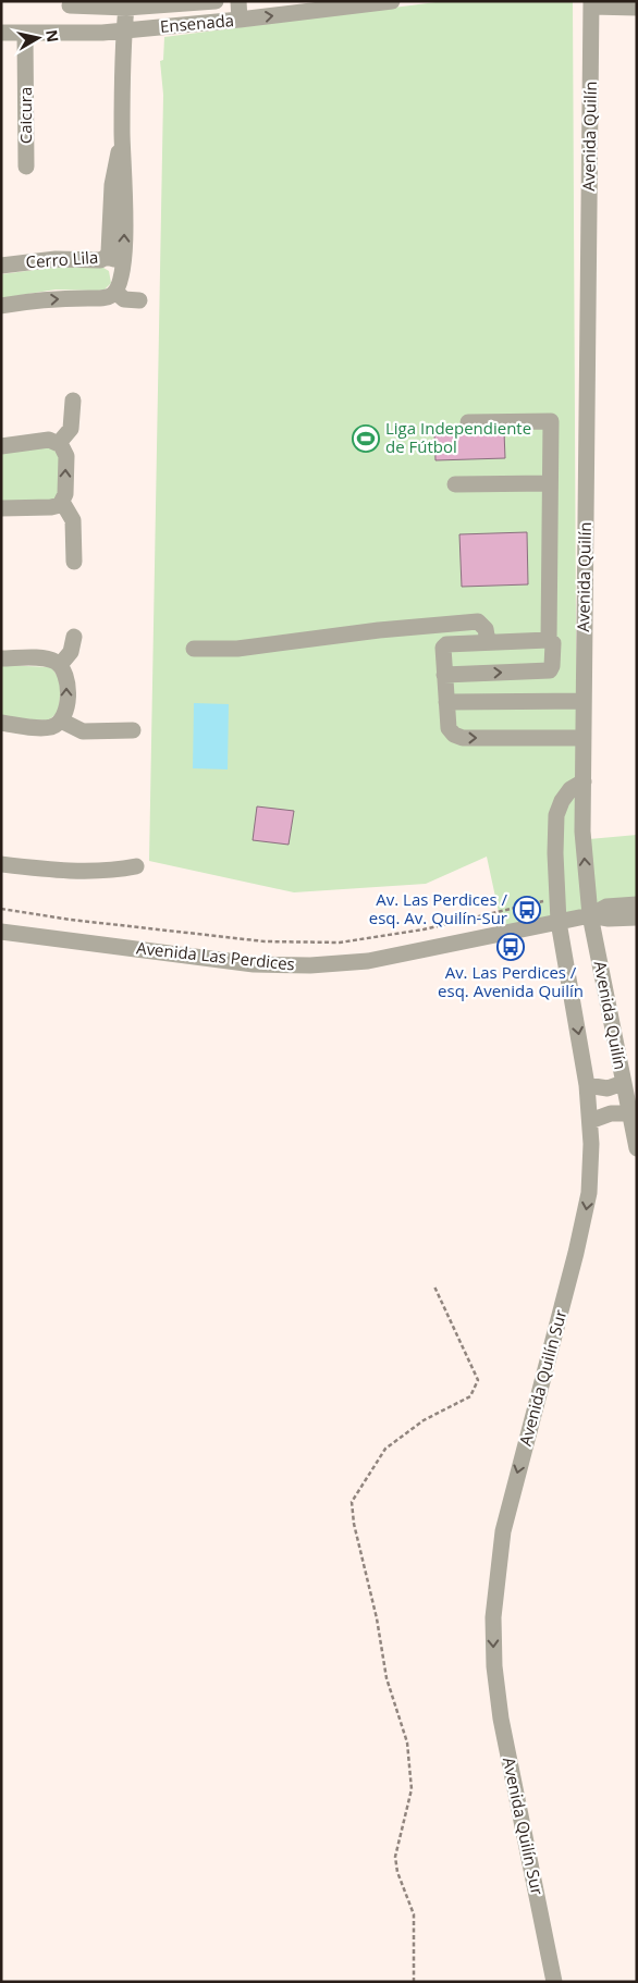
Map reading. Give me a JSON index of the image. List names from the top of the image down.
{
  "streets": {
    "street": [
      "Ensenada",
      "Caicura",
      "Avenida Quilín",
      "Cerro Lila",
      "Avenida Las Perdices",
      "Avenida Quilín Sur"
    ]
  },
  "crossings": [
    ["Ensenada", "Caicura"],
    ["Avenida Quilín", "Avenida Las Perdices"],
    ["Avenida Quilín", "Avenida Quilín Sur"],
    ["Avenida Las Perdices", "Avenida Quilín Sur"]
  ],
  "one_way": ["Avenida Quilín Sur"],
  "places": {
    "sports": ["Liga Independiente de Fútbol"],
    "bus stop": ["Av. Las Perdices / esq. Av. Quilín-Sur", "Av. Las Perdices / esq. Avenida Quilín"]
  },
  "north": "right"
}
